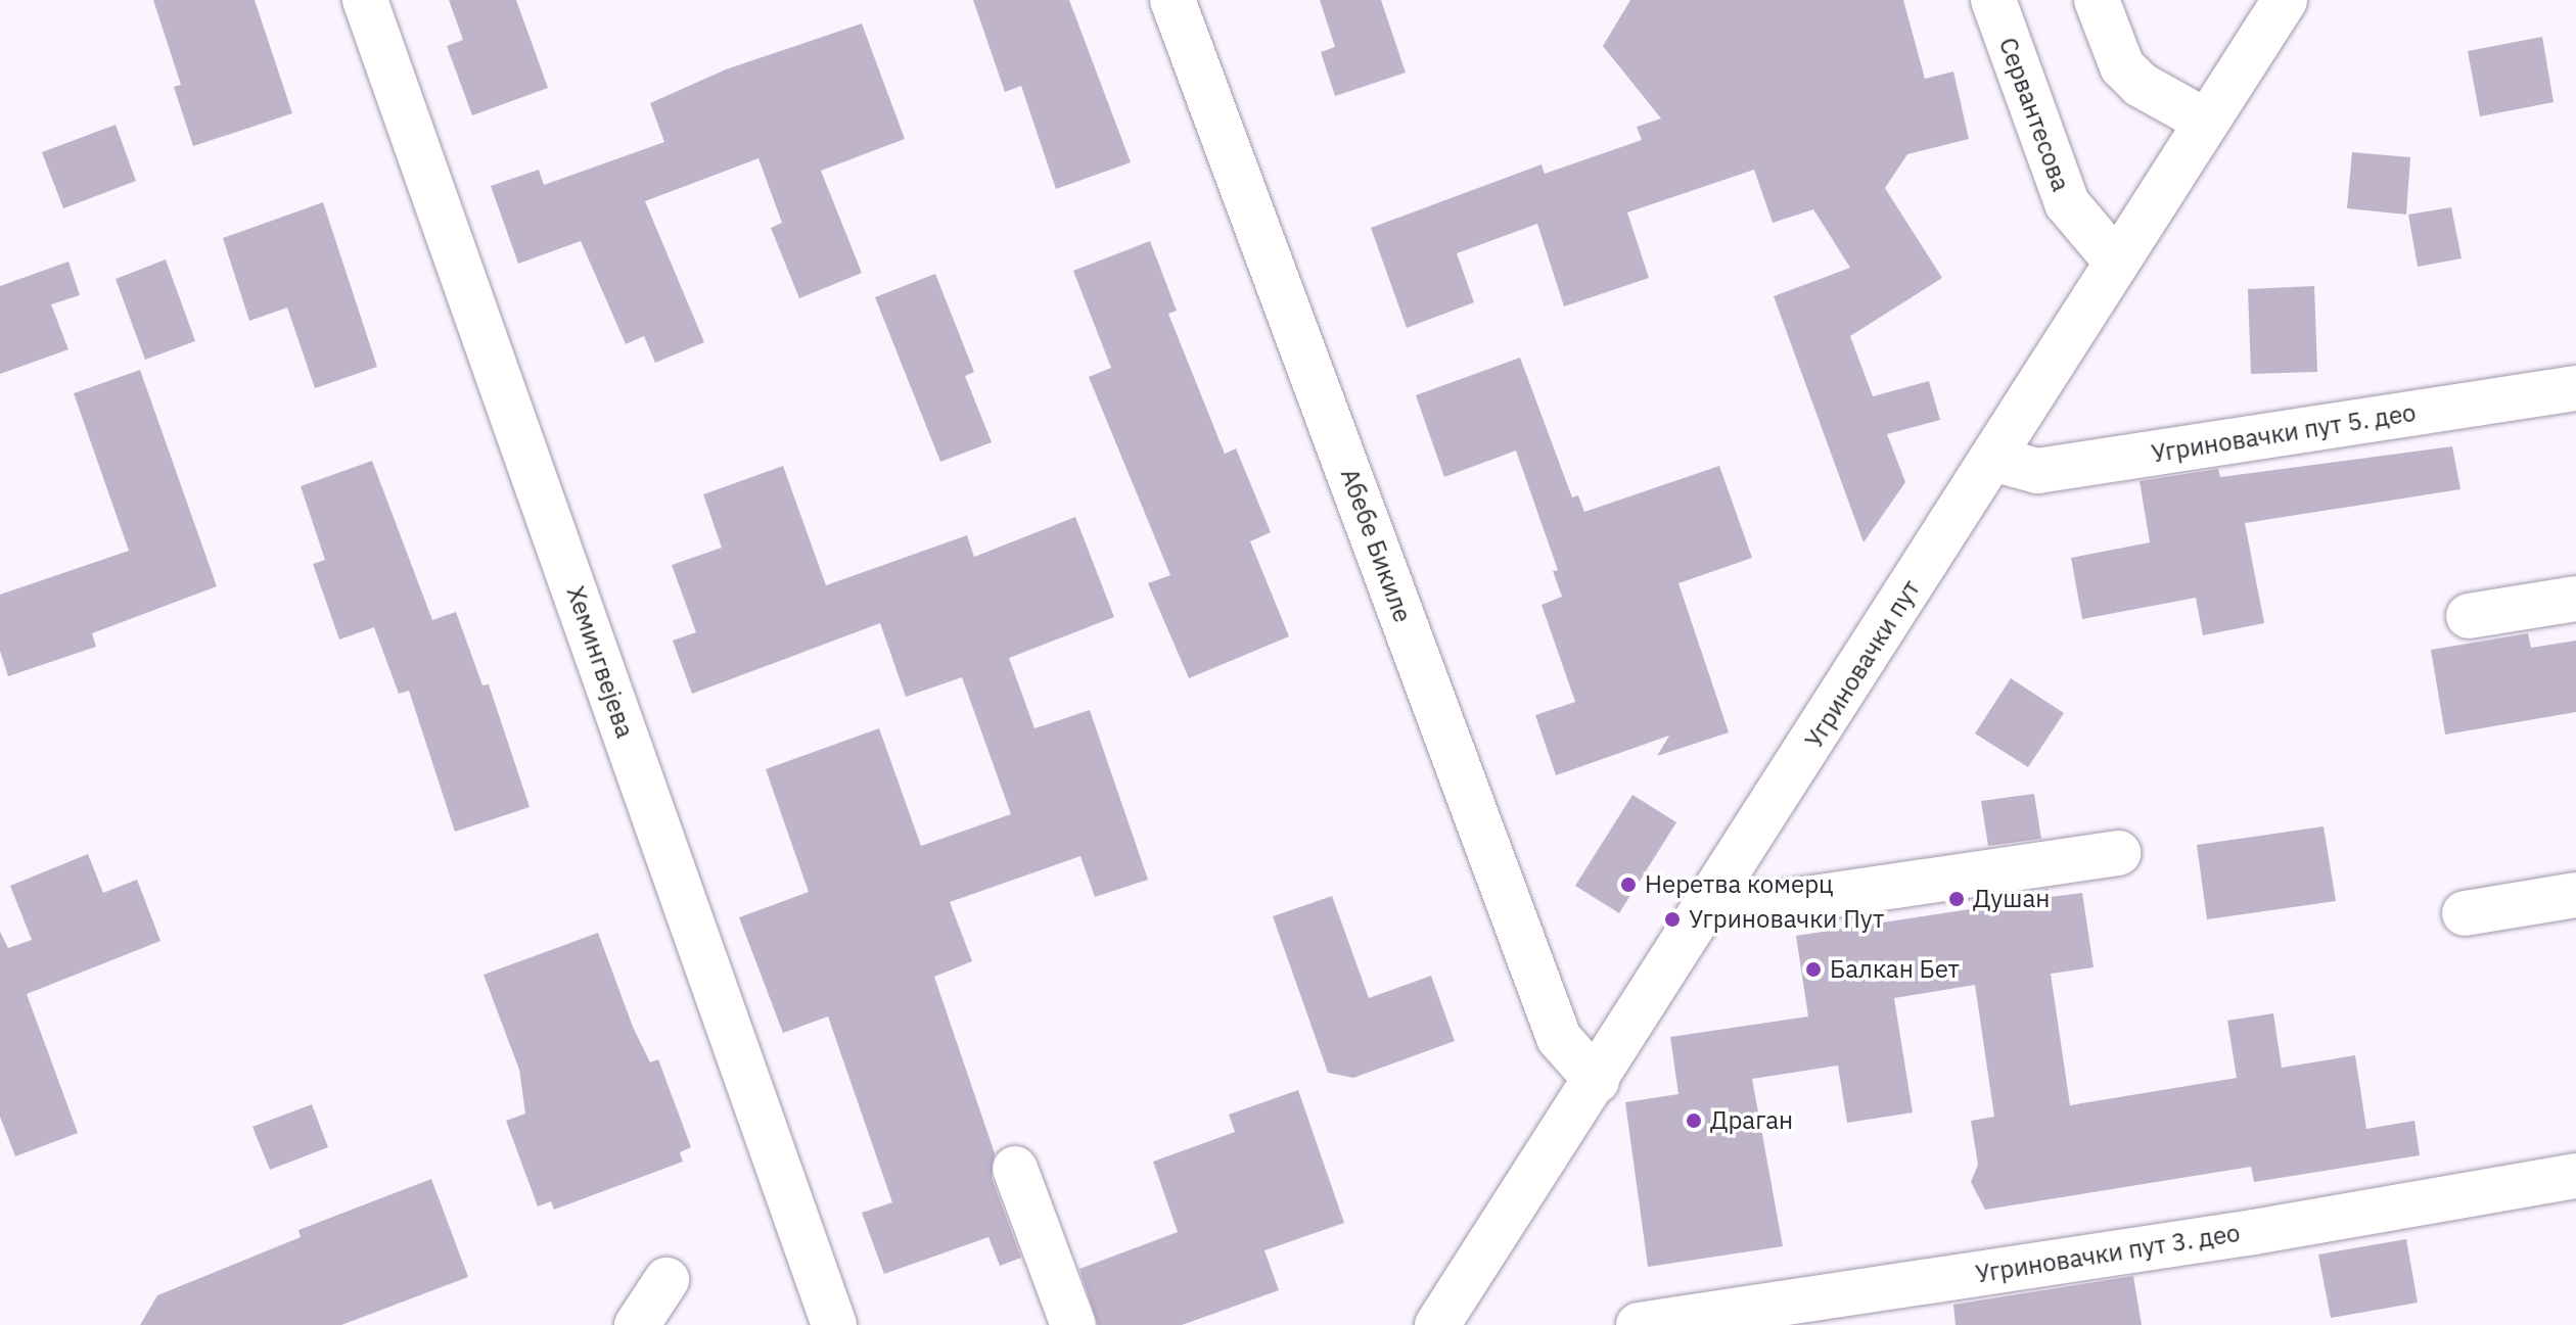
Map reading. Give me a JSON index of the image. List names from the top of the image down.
{
  "streets": {
    "street": [
      "Сервантесова",
      "Угриновачки пут 5. део",
      "Абебе Бикиле",
      "Хемингвејева",
      "Угриновачки пут",
      "Угриновачки пут 3. део"
    ]
  },
  "crossings": [
    ["Сервантесова", "Угриновачки пут"],
    ["Угриновачки пут 5. део", "Угриновачки пут"],
    ["Абебе Бикиле", "Угриновачки пут"]
  ],
  "places": [
    "Неретва комерц",
    "Душан",
    "Угриновачки Пут",
    "Балкан Бет",
    "Драган"
  ]
}
